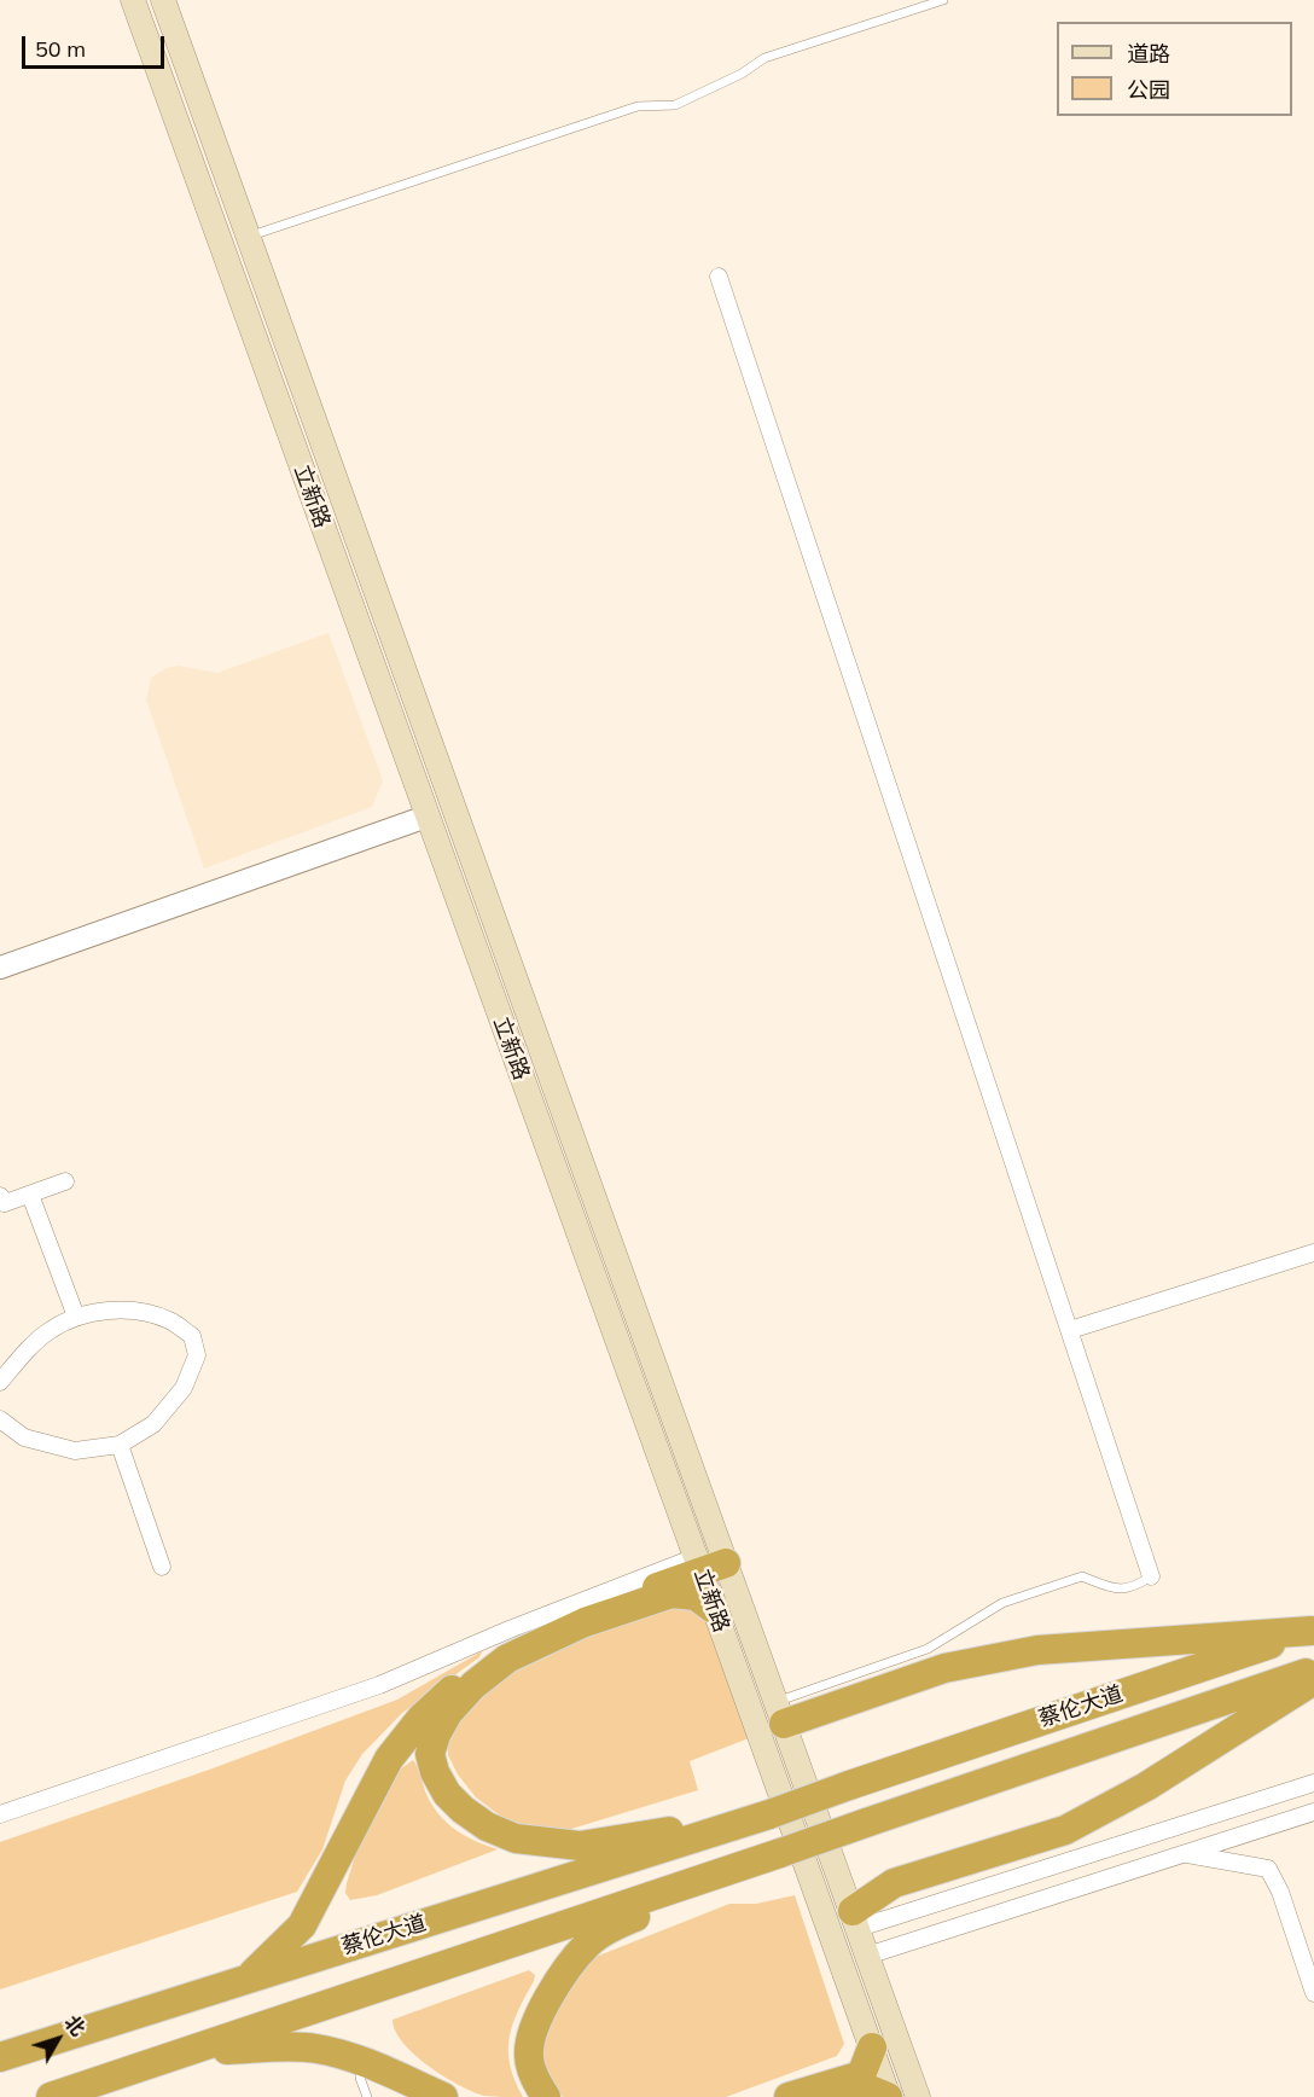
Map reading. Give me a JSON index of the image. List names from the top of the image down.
{
  "streets": {
    "highway": ["蔡伦大道"],
    "main road": ["立新路"]
  },
  "legend": ["道路", "公园"],
  "scale_bar": "50 m",
  "north": "top right"
}
